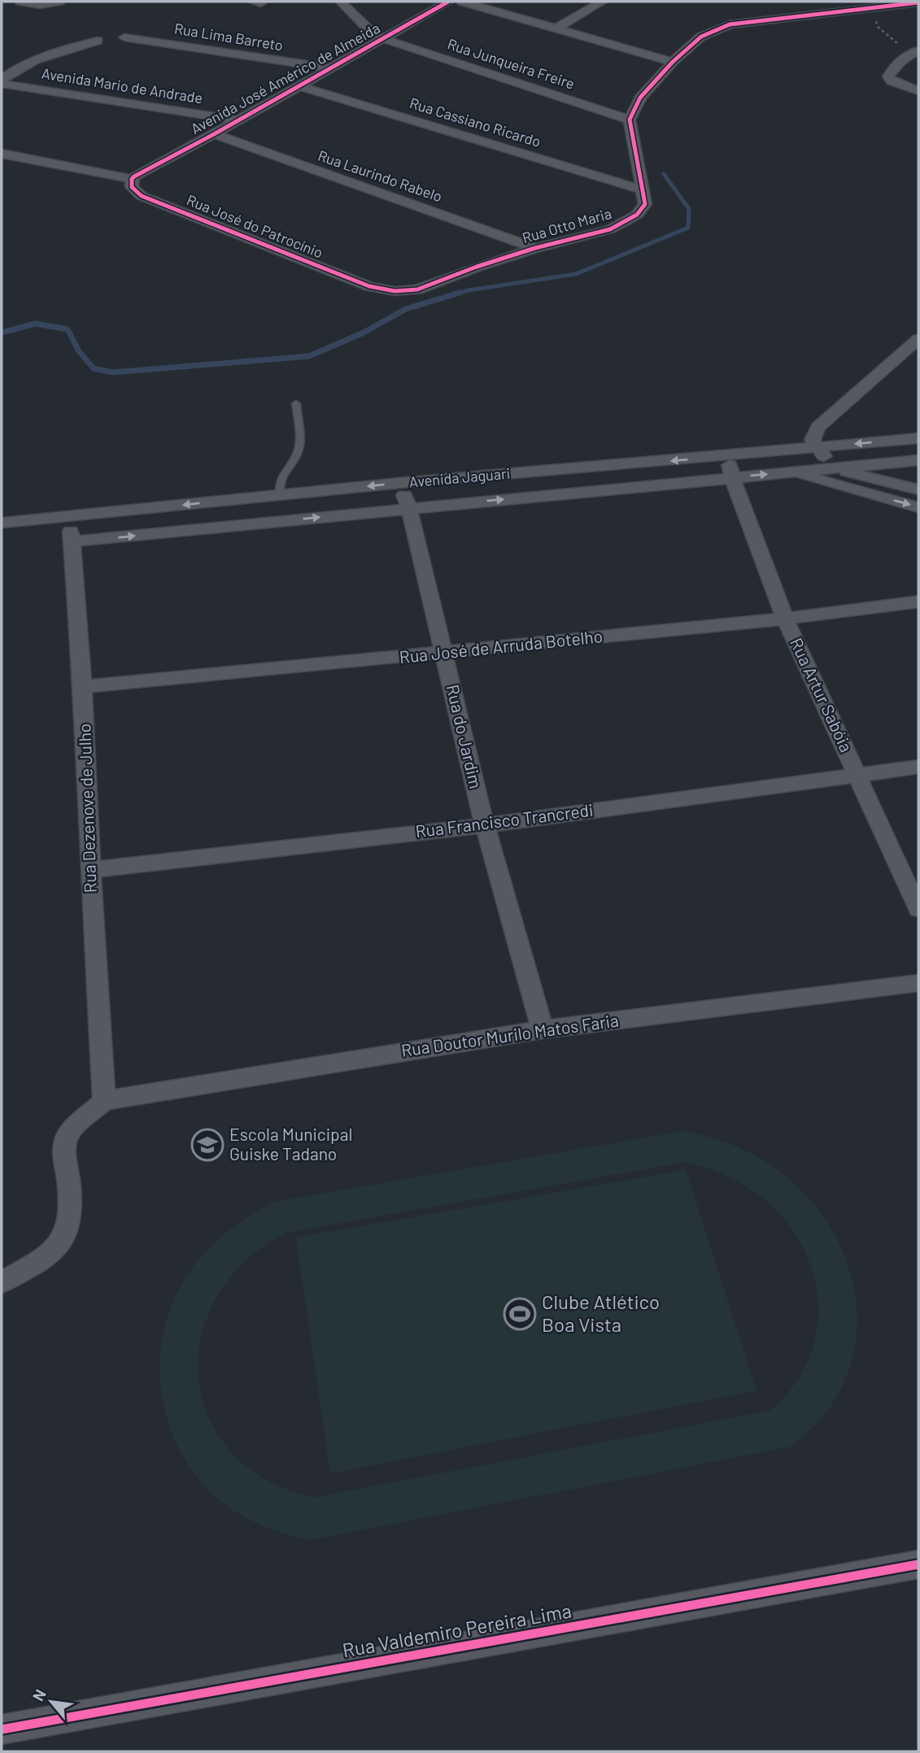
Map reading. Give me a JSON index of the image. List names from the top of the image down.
{
  "streets": {
    "street": [
      "Rua Lima Barreto",
      "Rua Junqueira Freire",
      "Avenida José Américo de Almeida",
      "Avenida Mario de Andrade",
      "Rua Cassiano Ricardo",
      "Rua Laurindo Rabelo",
      "Rua Otto Maria",
      "Rua José do Patrocínio",
      "Avenida Jaguari",
      "Rua José de Arruda Botelho",
      "Rua Artur Sabóia",
      "Rua do Jardim",
      "Rua Dezenove de Julho",
      "Rua Francisco Trancredi",
      "Rua Doutor Murilo Matos Faria",
      "Rua Valdemiro Pereira Lima"
    ]
  },
  "crossings": [
    ["Rua Lima Barreto", "Avenida José Américo de Almeida"],
    ["Rua Junqueira Freire", "Avenida José Américo de Almeida"],
    ["Rua Junqueira Freire", "Rua Otto Maria"],
    ["Avenida José Américo de Almeida", "Avenida Mario de Andrade"],
    ["Avenida José Américo de Almeida", "Rua Cassiano Ricardo"],
    ["Avenida José Américo de Almeida", "Rua Laurindo Rabelo"],
    ["Avenida José Américo de Almeida", "Rua José do Patrocínio"],
    ["Rua Cassiano Ricardo", "Rua Otto Maria"],
    ["Rua Laurindo Rabelo", "Rua Otto Maria"],
    ["Rua Otto Maria", "Rua José do Patrocínio"],
    ["Avenida Jaguari", "Rua Artur Sabóia"],
    ["Avenida Jaguari", "Rua do Jardim"],
    ["Avenida Jaguari", "Rua Dezenove de Julho"],
    ["Rua José de Arruda Botelho", "Rua Artur Sabóia"],
    ["Rua José de Arruda Botelho", "Rua do Jardim"],
    ["Rua José de Arruda Botelho", "Rua Dezenove de Julho"],
    ["Rua Artur Sabóia", "Rua Francisco Trancredi"],
    ["Rua do Jardim", "Rua Francisco Trancredi"],
    ["Rua do Jardim", "Rua Doutor Murilo Matos Faria"],
    ["Rua Dezenove de Julho", "Rua Francisco Trancredi"],
    ["Rua Dezenove de Julho", "Rua Doutor Murilo Matos Faria"]
  ],
  "places": {
    "school or university": ["Escola Municipal Guiske Tadano"],
    "sports": ["Clube Atlético Boa Vista"]
  },
  "north": "top left"
}
